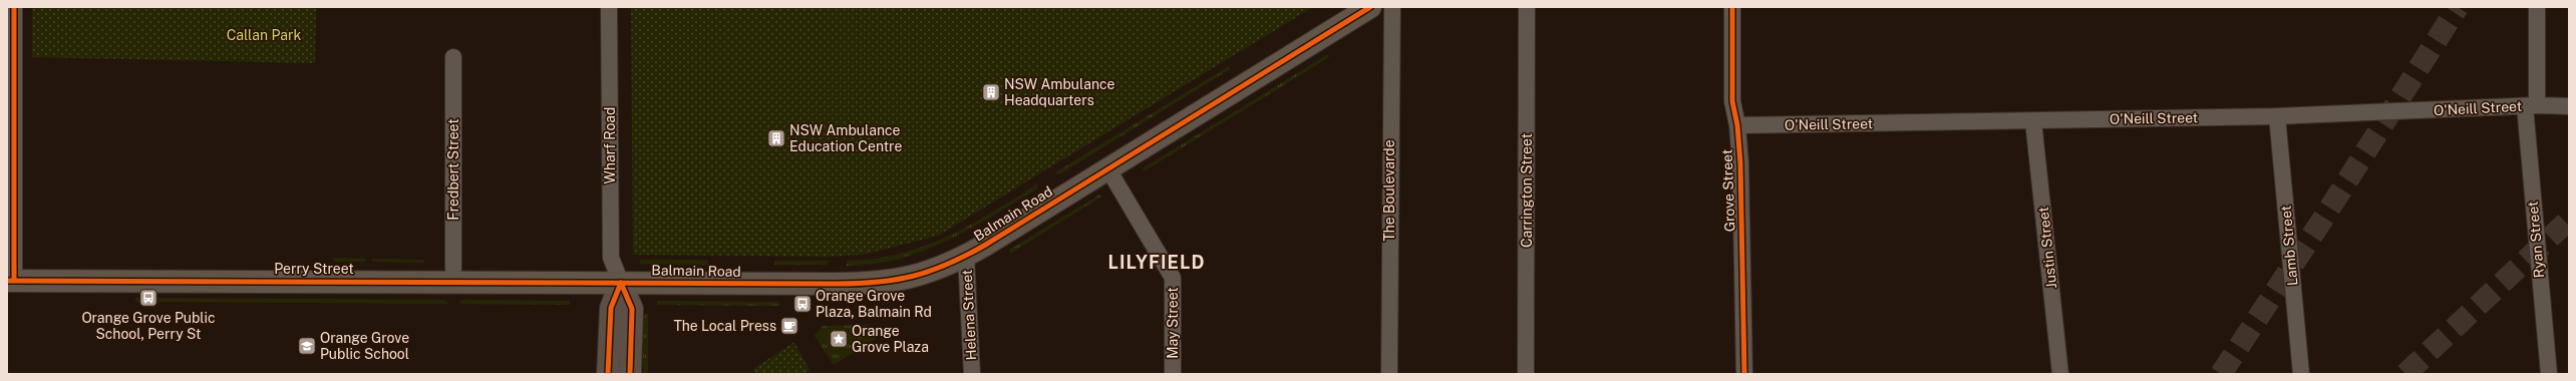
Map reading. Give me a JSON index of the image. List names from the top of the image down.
{
  "streets": {
    "main road": ["Balmain Road", "Perry Street"],
    "street": [
      "O'Neill Street",
      "Wharf Road",
      "Fredbert Street",
      "The Boulevarde",
      "Carrington Street",
      "Grove Street",
      "Ryan Street",
      "Lamb Street",
      "Justin Street",
      "Helena Street",
      "May Street"
    ]
  },
  "crossings": [
    ["O'Neill Street", "Grove Street"],
    ["O'Neill Street", "Ryan Street"],
    ["O'Neill Street", "Lamb Street"],
    ["O'Neill Street", "Justin Street"],
    ["Wharf Road", "Balmain Road"],
    ["Wharf Road", "Perry Street"],
    ["Fredbert Street", "Perry Street"],
    ["Balmain Road", "Perry Street"],
    ["Balmain Road", "Helena Street"],
    ["Balmain Road", "May Street"]
  ],
  "districts": ["LILYFIELD"],
  "parks": ["Callan Park"],
  "places": {
    "building": ["NSW Ambulance Headquarters", "NSW Ambulance Education Centre"],
    "bus stop": ["Orange Grove Public School, Perry St", "Orange Grove Plaza, Balmain Rd"],
    "cafe": ["The Local Press"],
    "place": ["Orange Grove Plaza"],
    "school or university": ["Orange Grove Public School"]
  }
}
